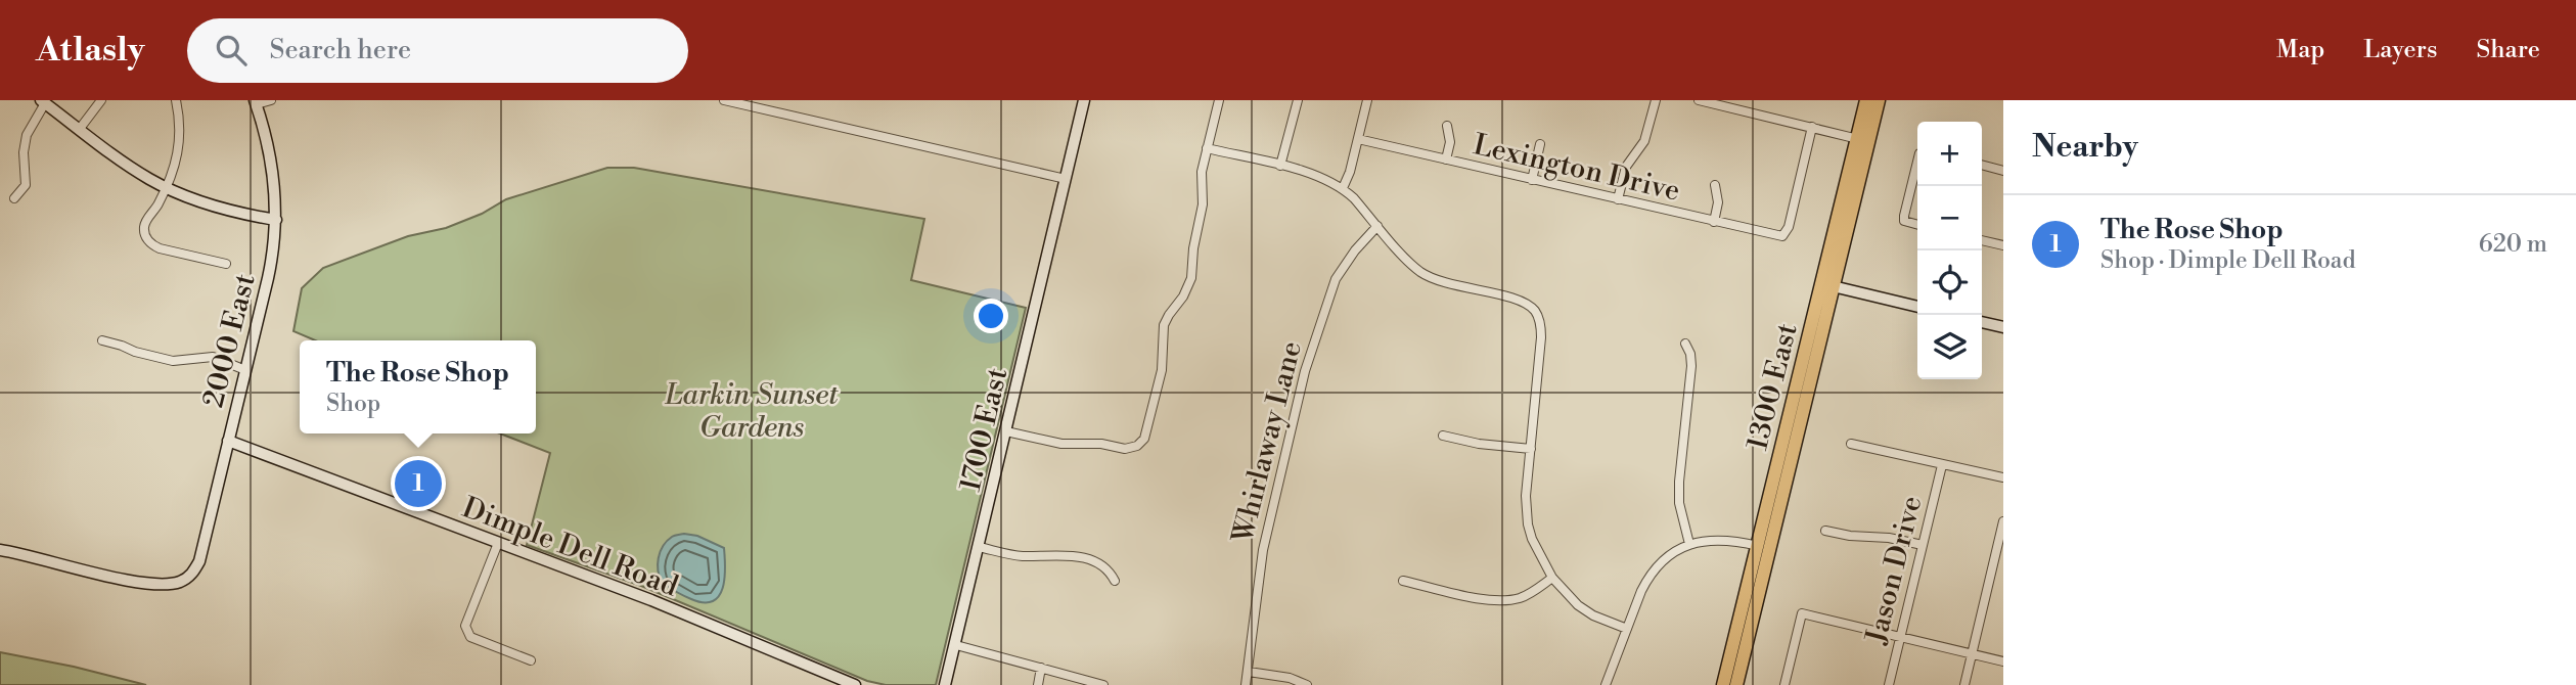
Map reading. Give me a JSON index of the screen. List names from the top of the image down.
{
  "streets": {
    "main road": ["1300 East"],
    "street": [
      "Lexington Drive",
      "2000 East",
      "1700 East",
      "Whirlaway Lane",
      "Dimple Dell Road",
      "Jason Drive"
    ]
  },
  "crossings": [
    ["2000 East", "Dimple Dell Road"]
  ],
  "parks": ["Larkin Sunset Gardens"],
  "page": {
    "header": "Atlasly",
    "search": "Search here",
    "nav": ["Map", "Layers", "Share"],
    "heading": "Nearby",
    "map_buttons": ["+", "−"],
    "list": [
      {
        "mark": "1",
        "name": "The Rose Shop",
        "note": "Shop · Dimple Dell Road",
        "value": "620 m"
      }
    ],
    "popup": ["The Rose Shop", "Shop"],
    "pins": "1"
  }
}
